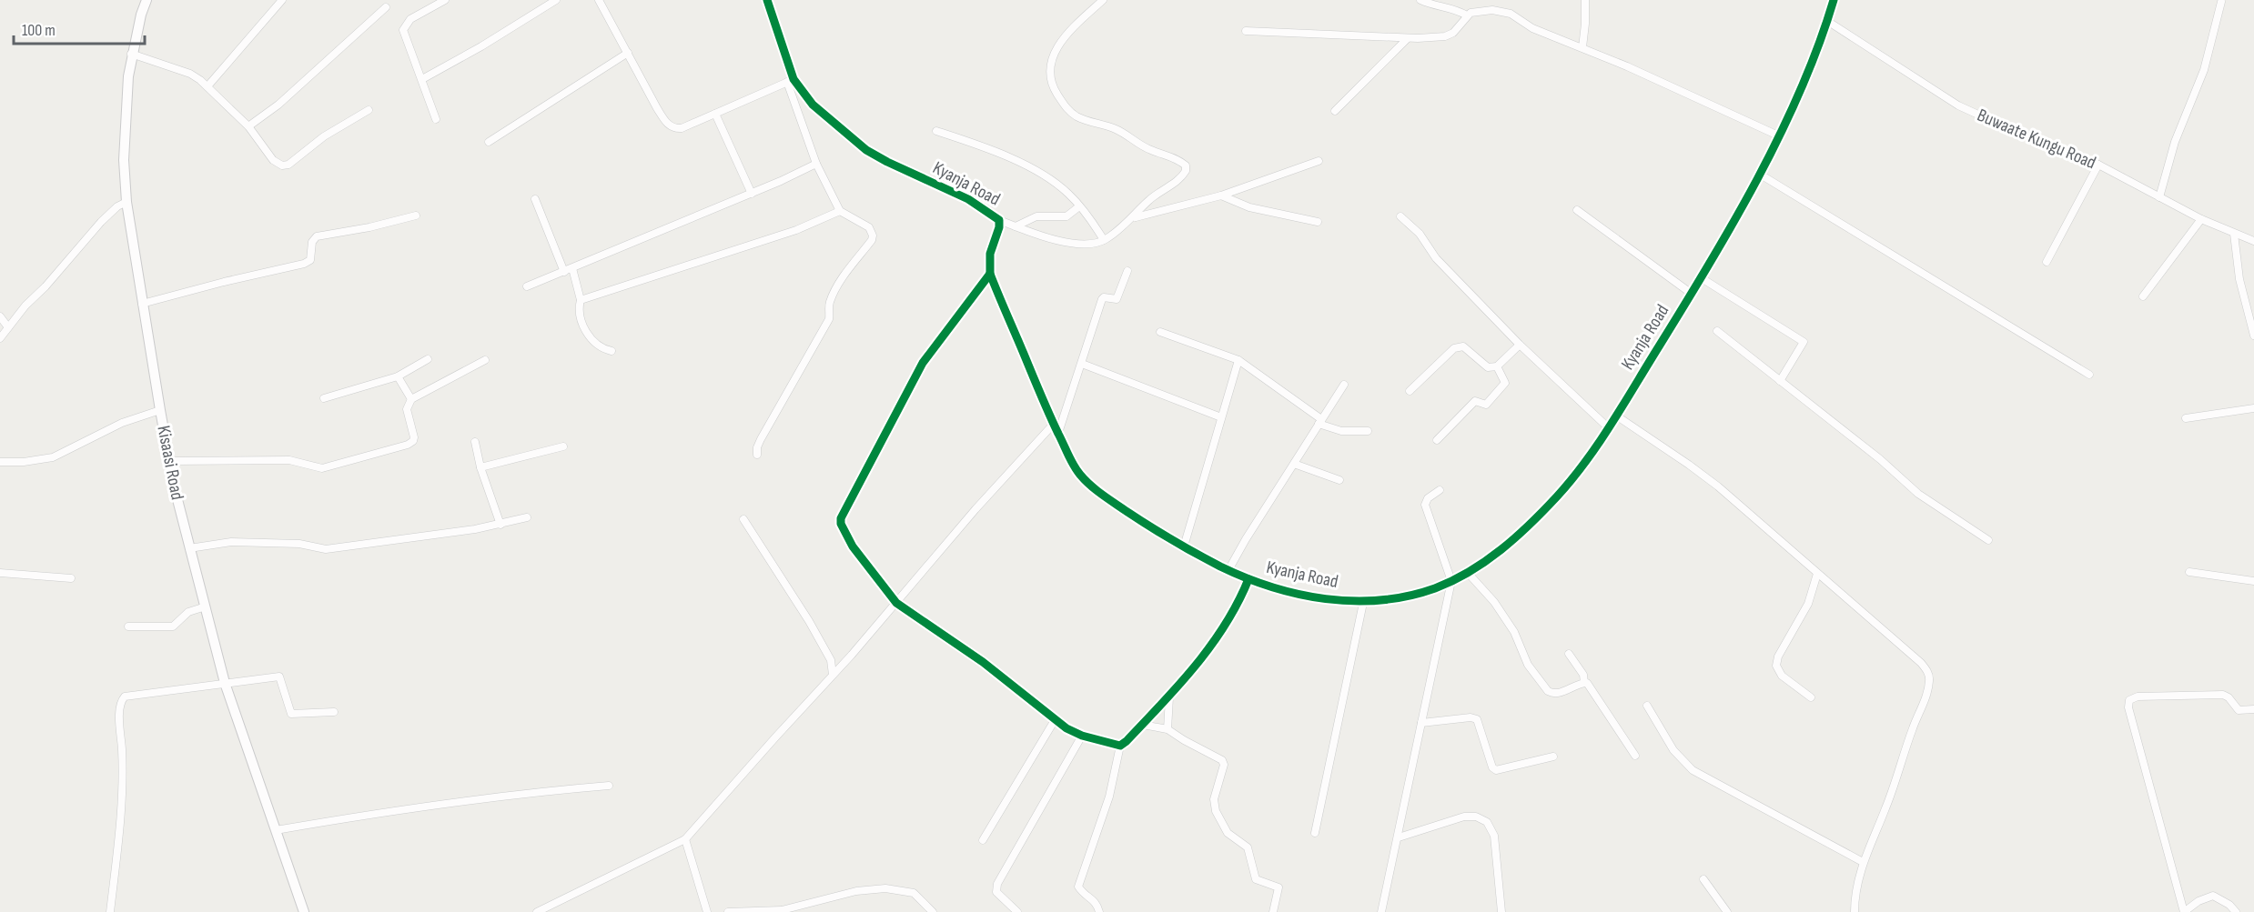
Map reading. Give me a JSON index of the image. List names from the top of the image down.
{
  "streets": {
    "main road": ["Kisaasi Road"],
    "street": ["Buwaate Kungu Road", "Kyanja Road"]
  },
  "crossings": [
    ["Buwaate Kungu Road", "Kyanja Road"]
  ],
  "scale_bar": "100 m"
}
